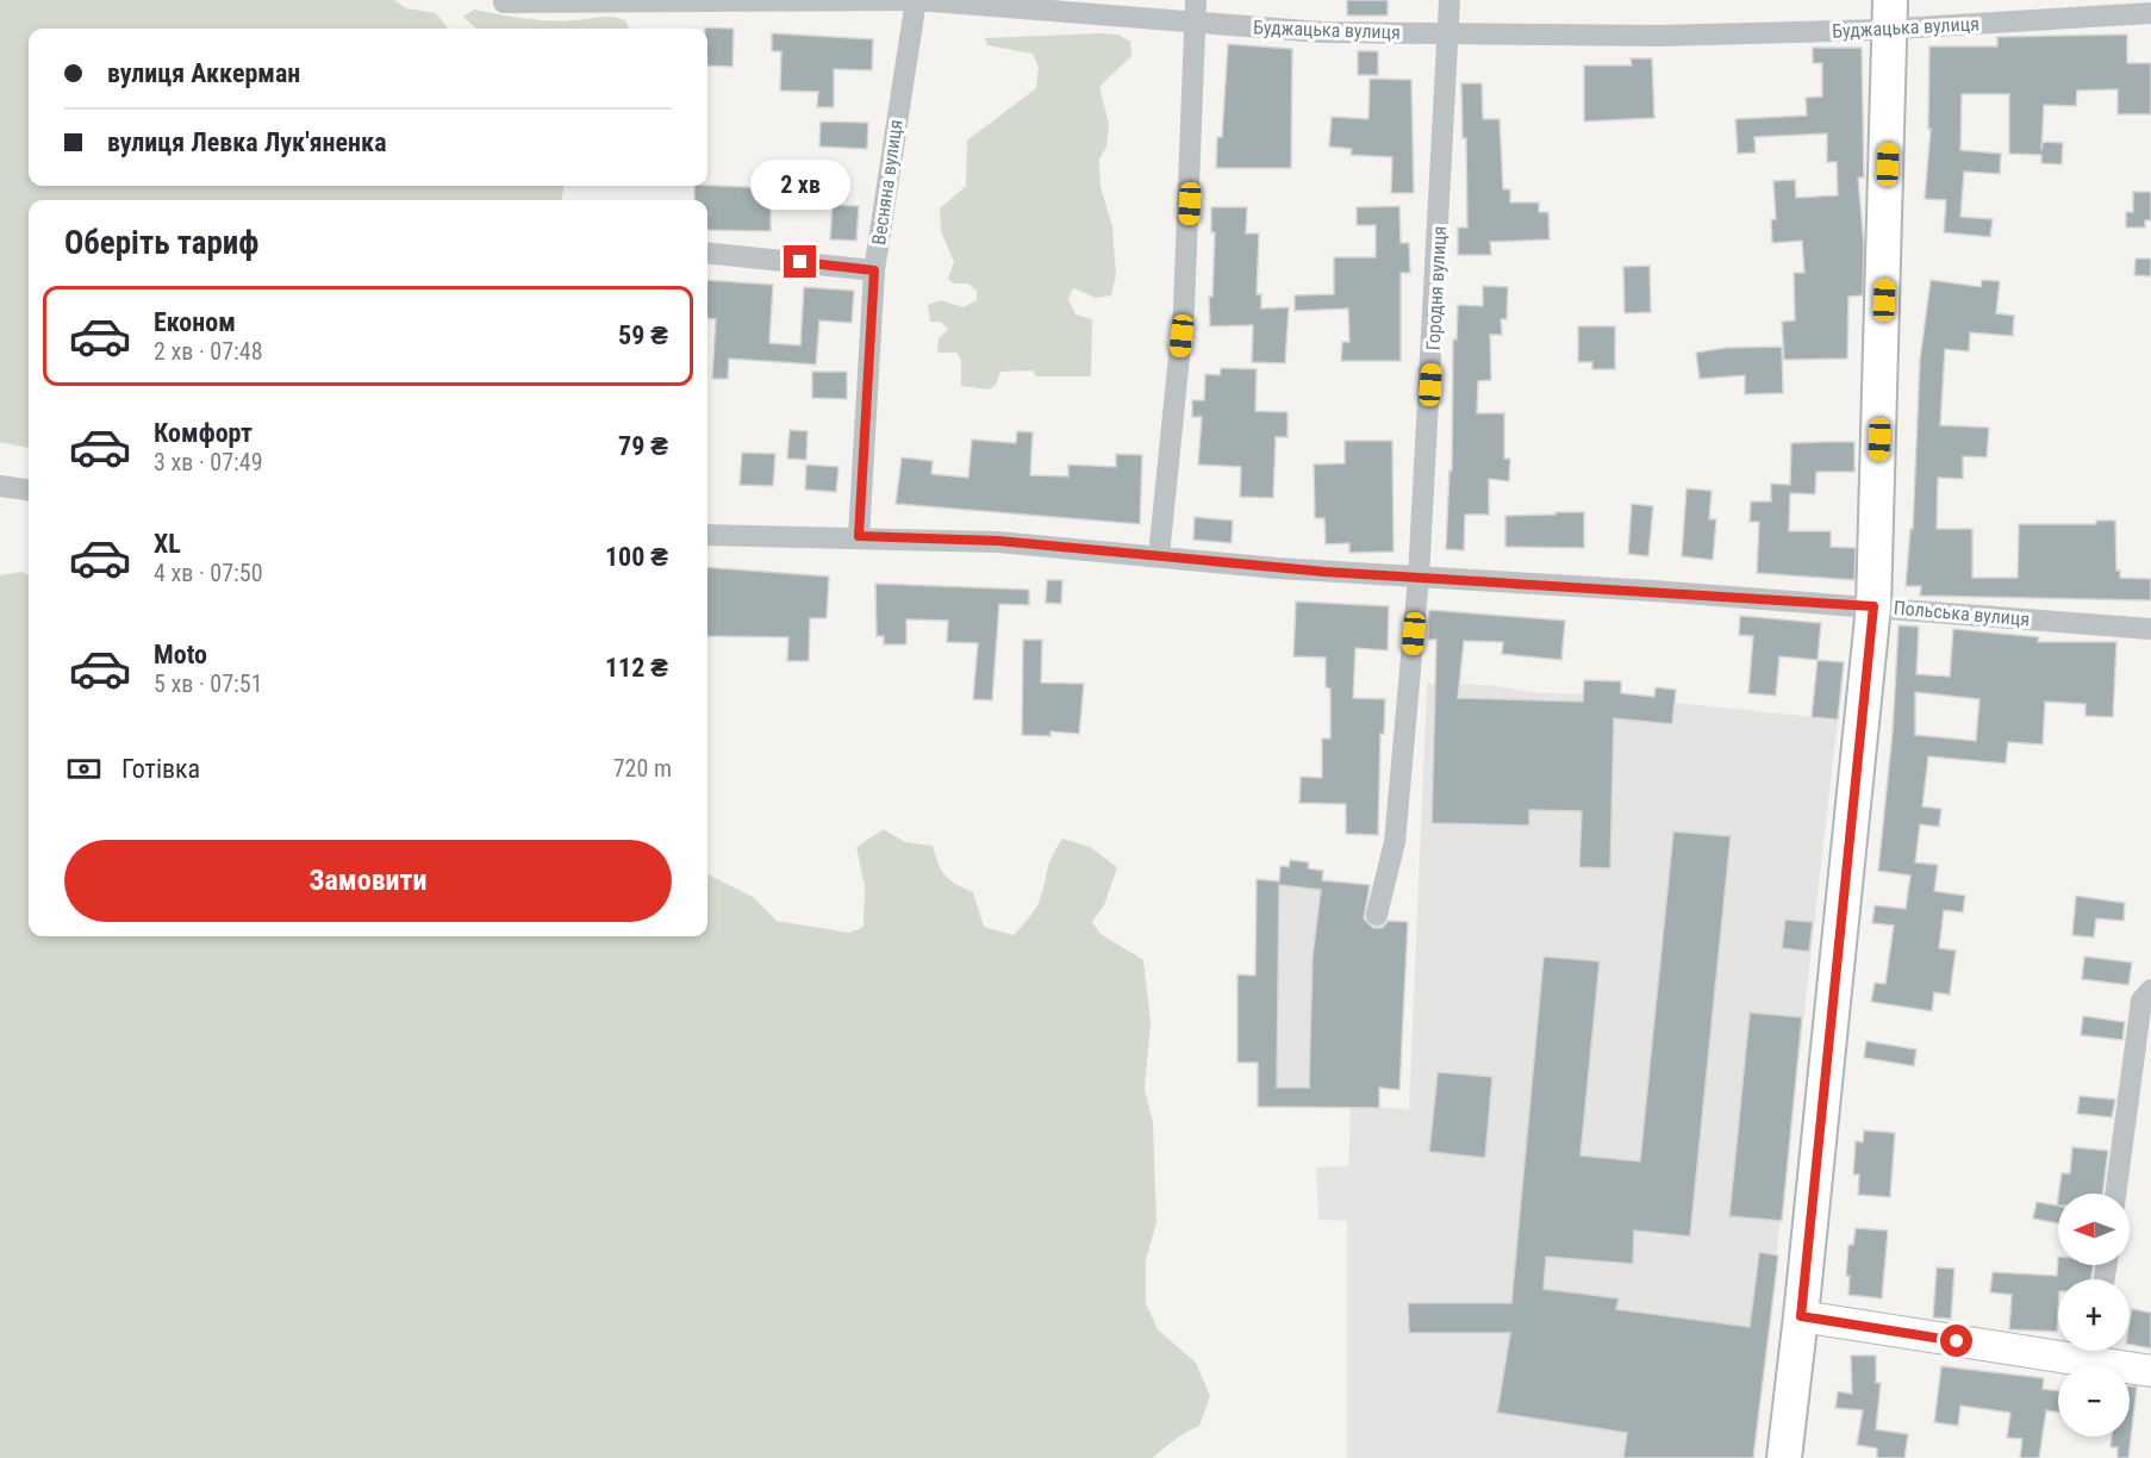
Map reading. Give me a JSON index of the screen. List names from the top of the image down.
{
  "streets": {
    "street": [
      "Буджацька вулиця",
      "Весняна вулиця",
      "Городня вулиця",
      "Польська вулиця"
    ]
  },
  "crossings": [
    ["Буджацька вулиця", "Весняна вулиця"],
    ["Буджацька вулиця", "Городня вулиця"],
    ["Весняна вулиця", "Польська вулиця"],
    ["Городня вулиця", "Польська вулиця"]
  ],
  "north": "left",
  "page": {
    "banner": ["вулиця Аккерман", "вулиця Левка Лук'яненка"],
    "bubble": "2 хв",
    "heading": "Оберіть тариф",
    "list": [
      {
        "name": "Економ",
        "note": "2 хв · 07:48",
        "value": "59 ₴"
      },
      {
        "name": "Комфорт",
        "note": "3 хв · 07:49",
        "value": "79 ₴"
      },
      {
        "name": "XL",
        "note": "4 хв · 07:50",
        "value": "100 ₴"
      },
      {
        "name": "Moto",
        "note": "5 хв · 07:51",
        "value": "112 ₴"
      }
    ],
    "pay": ["Готівка", "720 m"],
    "buttons": "Замовити",
    "map_buttons": ["+", "−"]
  }
}
